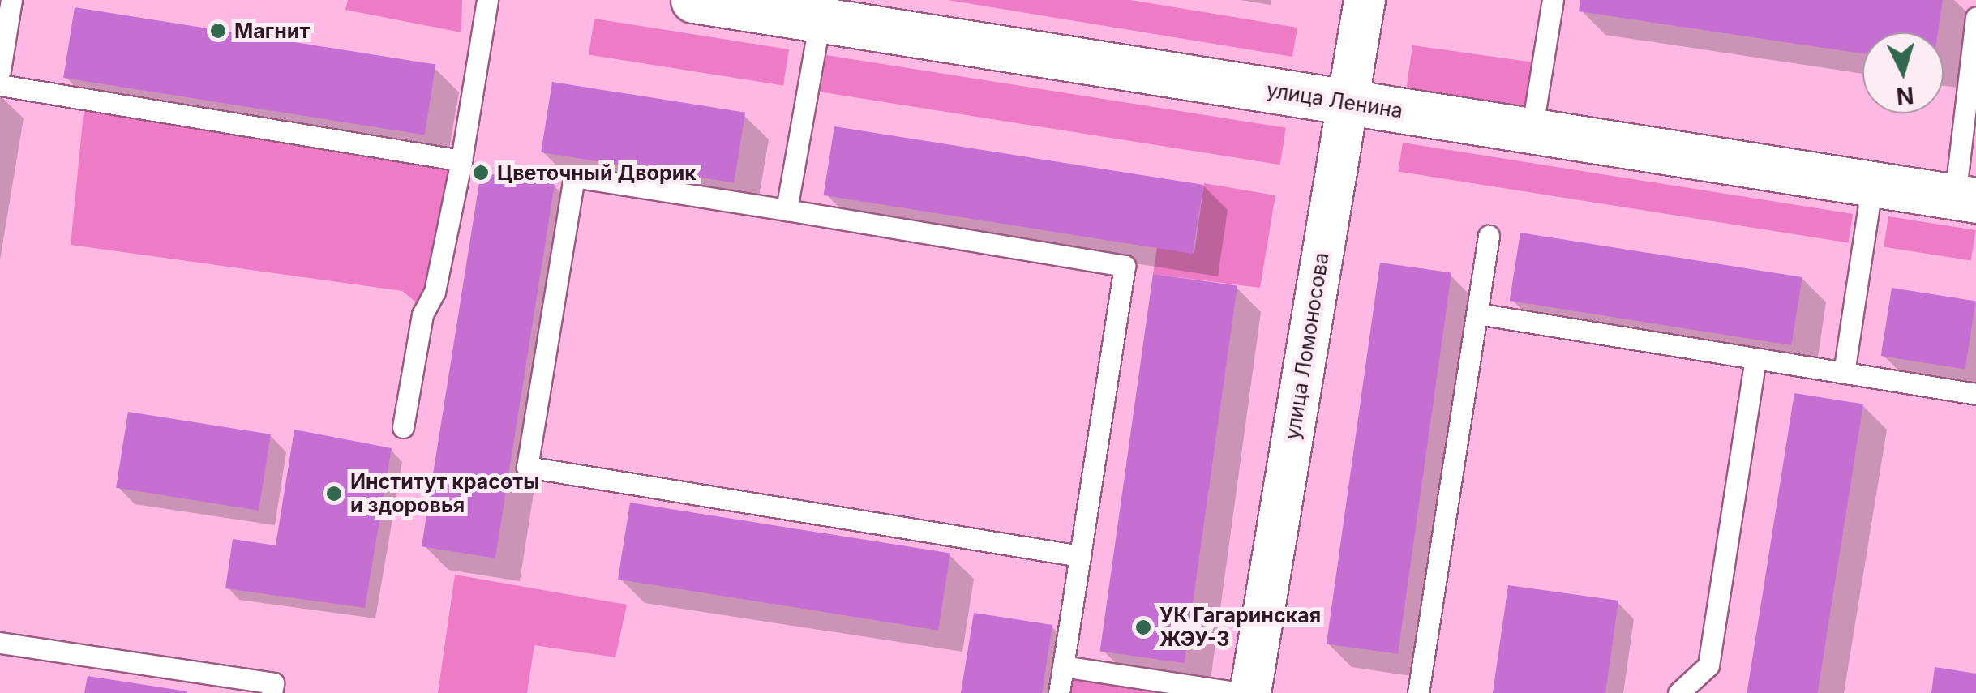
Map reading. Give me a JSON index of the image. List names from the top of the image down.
{
  "streets": {
    "street": ["улица Ленина", "улица Ломоносова"]
  },
  "crossings": [
    ["улица Ленина", "улица Ломоносова"]
  ],
  "places": [
    "Магнит",
    "Цветочный Дворик",
    "Институт красоты и здоровья",
    "УК Гагаринская ЖЭУ-3"
  ],
  "north": "bottom"
}
